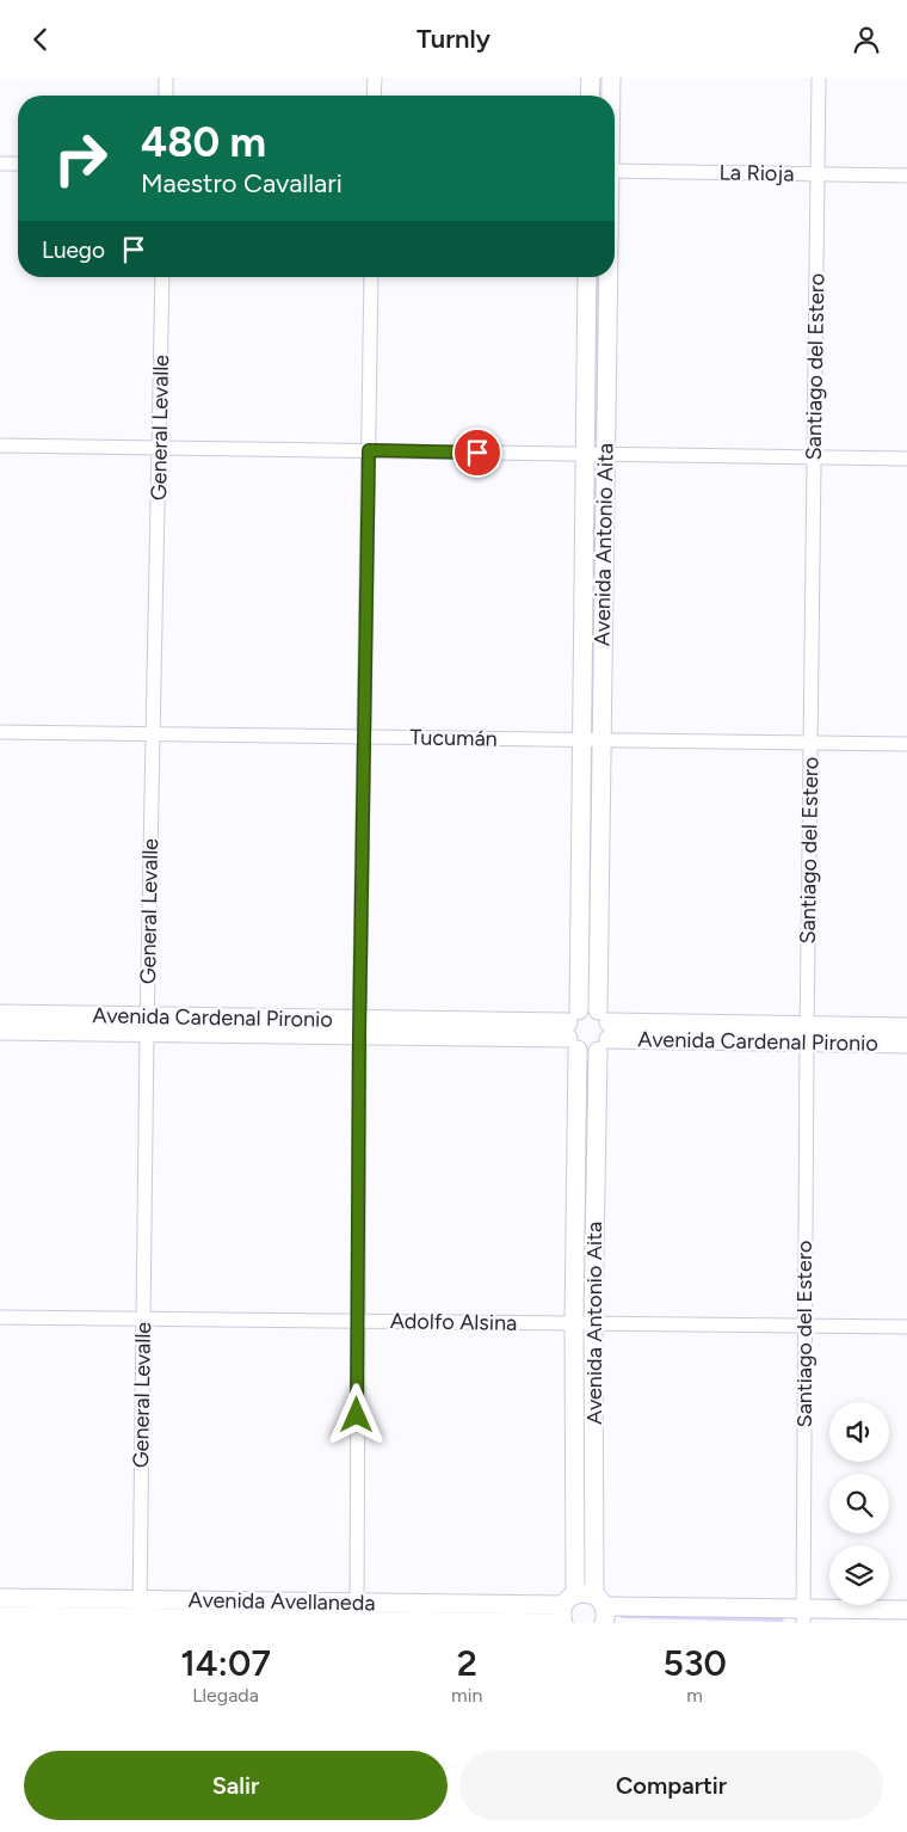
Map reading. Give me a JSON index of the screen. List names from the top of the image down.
{
  "streets": {
    "main road": ["Avenida Antonio Aita", "Avenida Cardenal Pironio", "Avenida Avellaneda"],
    "street": [
      "La Rioja",
      "Santiago del Estero",
      "General Levalle",
      "Tucumán",
      "Adolfo Alsina"
    ]
  },
  "crossings": [
    ["La Rioja", "Santiago del Estero"],
    ["Santiago del Estero", "Tucumán"],
    ["Santiago del Estero", "Avenida Cardenal Pironio"],
    ["Santiago del Estero", "Adolfo Alsina"],
    ["General Levalle", "Tucumán"],
    ["General Levalle", "Avenida Cardenal Pironio"],
    ["General Levalle", "Adolfo Alsina"],
    ["General Levalle", "Avenida Avellaneda"],
    ["Avenida Antonio Aita", "Tucumán"],
    ["Avenida Antonio Aita", "Avenida Cardenal Pironio"],
    ["Avenida Antonio Aita", "Adolfo Alsina"],
    ["Avenida Antonio Aita", "Avenida Avellaneda"]
  ],
  "page": {
    "header": "Turnly",
    "turn": ["480 m", "Maestro Cavallari"],
    "then": "Luego",
    "eta": [
      "14:07",
      "Llegada",
      "2",
      "min",
      "530",
      "m"
    ],
    "buttons": ["Salir", "Compartir"]
  }
}
